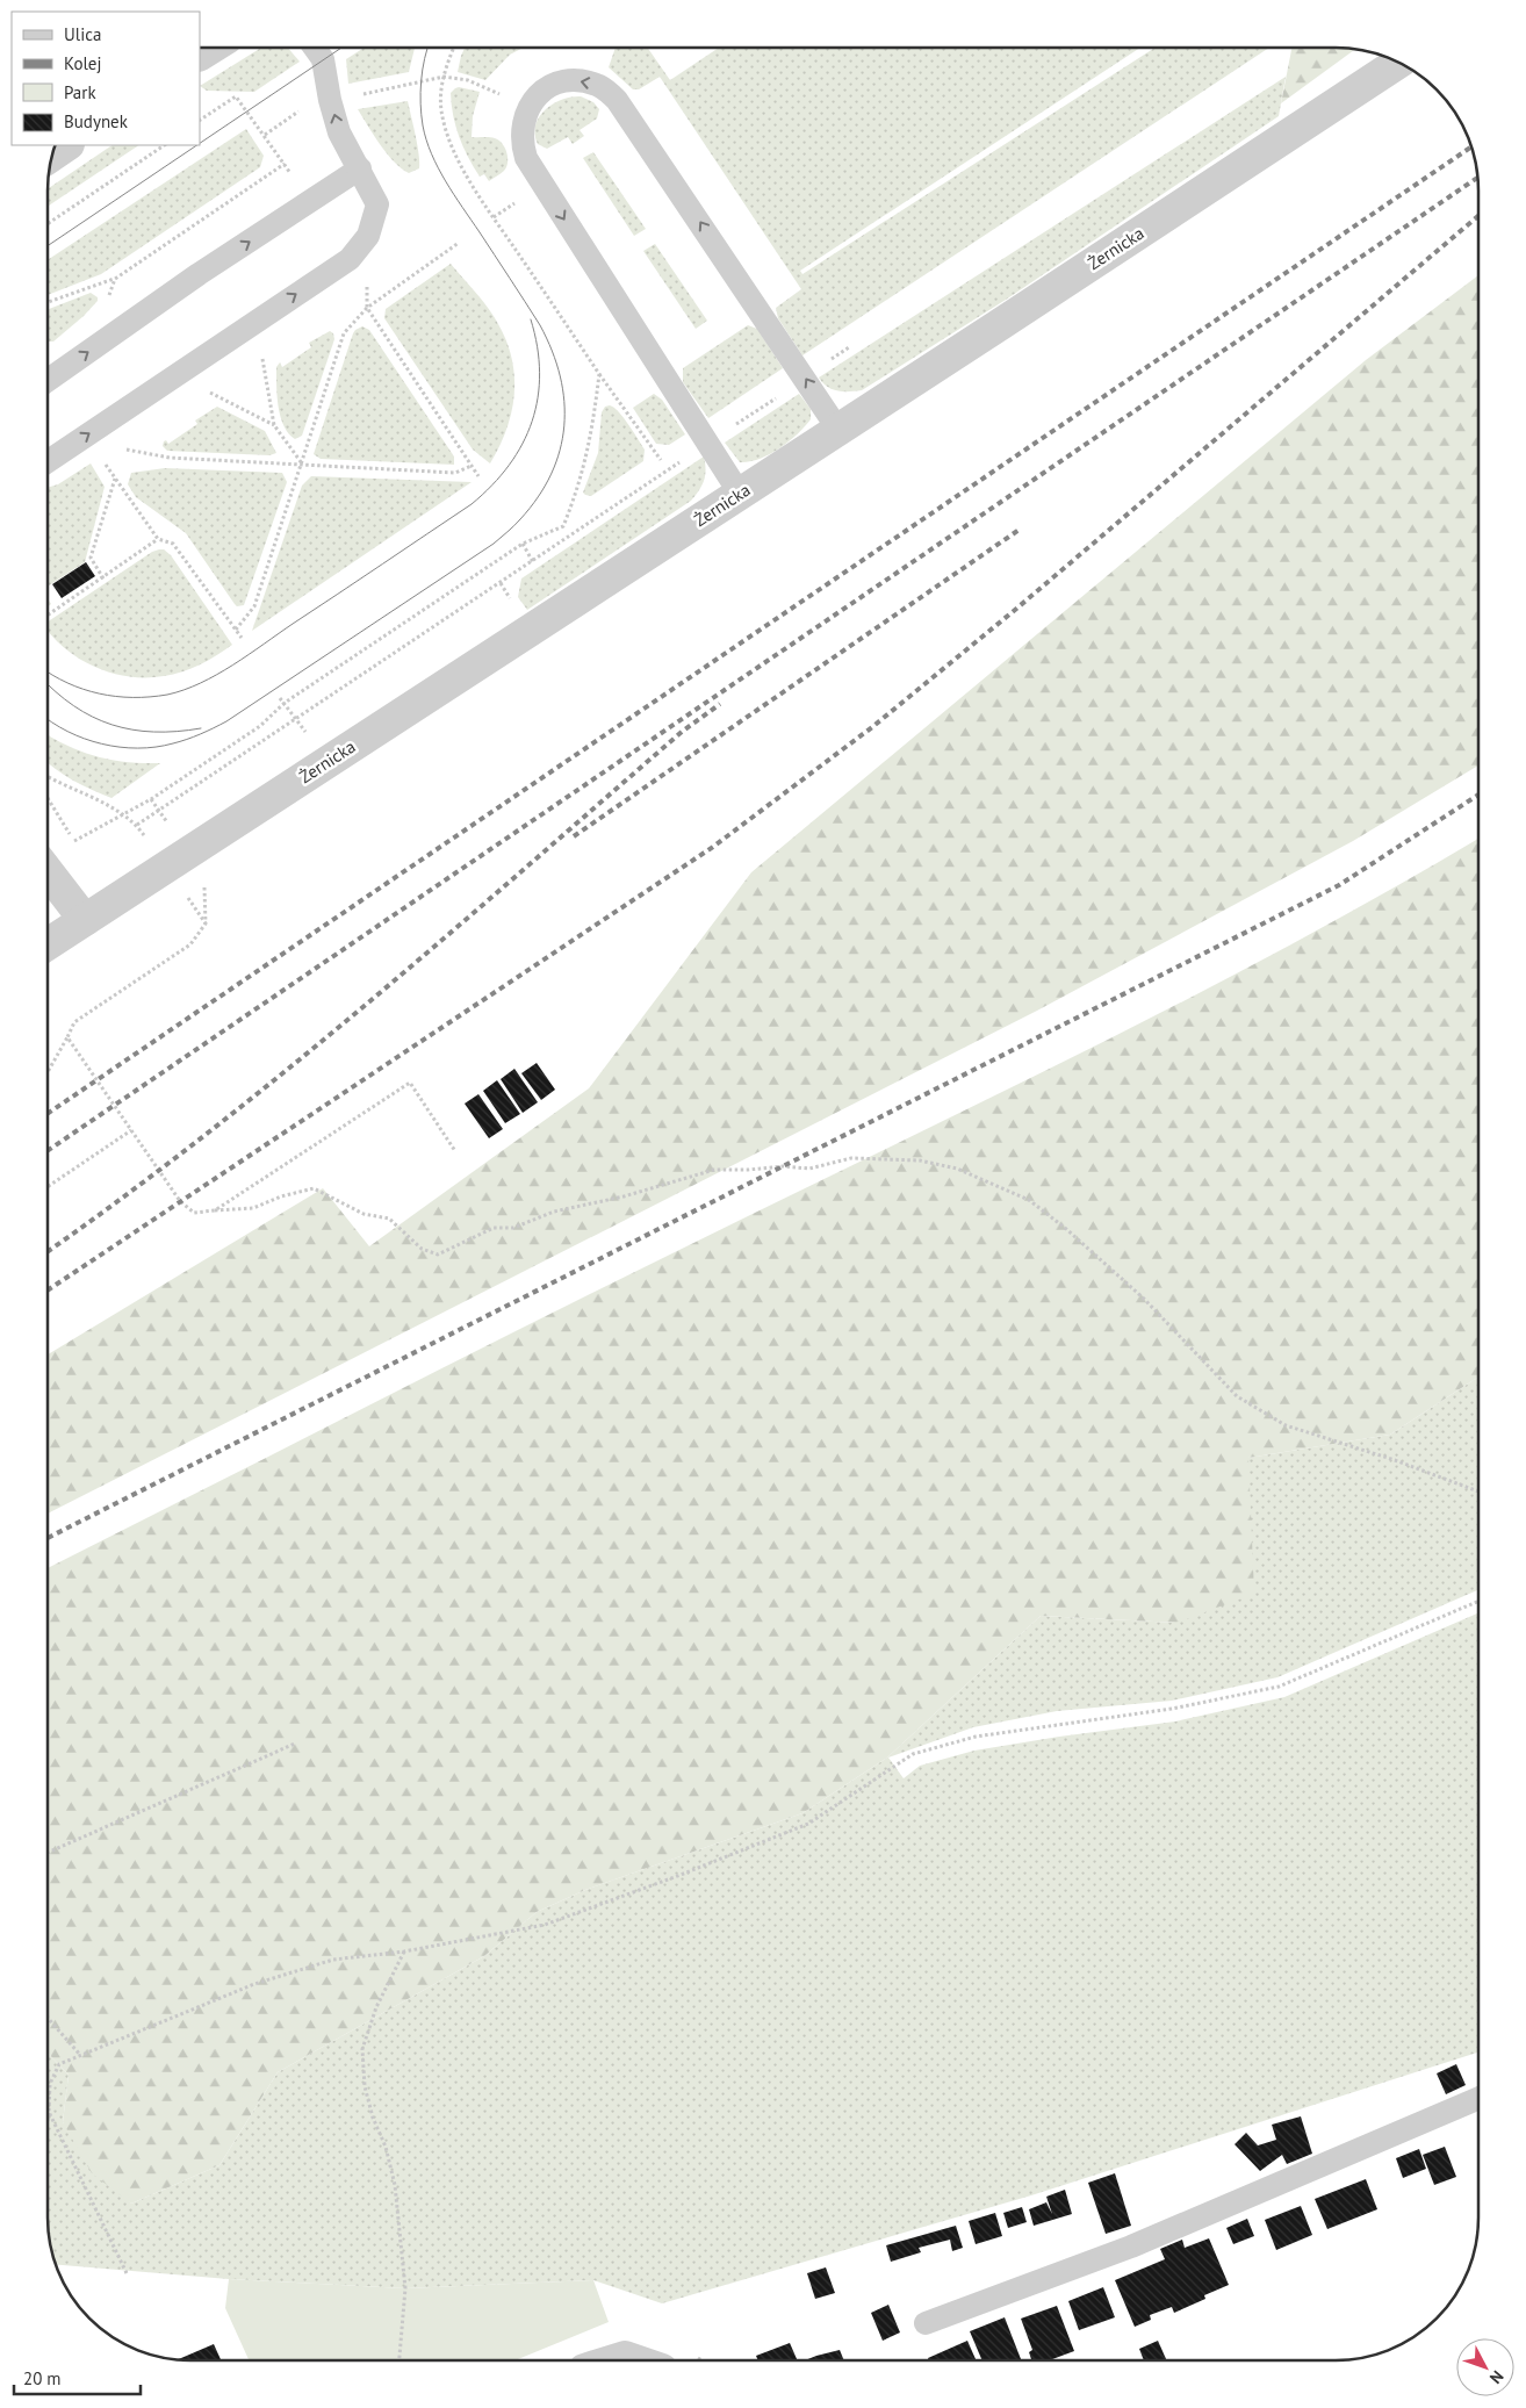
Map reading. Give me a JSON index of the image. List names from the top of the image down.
{
  "streets": {
    "street": ["Żernicka"]
  },
  "legend": [
    "Ulica",
    "Kolej",
    "Park",
    "Budynek"
  ],
  "scale_bar": "20 m",
  "north": "bottom right"
}
